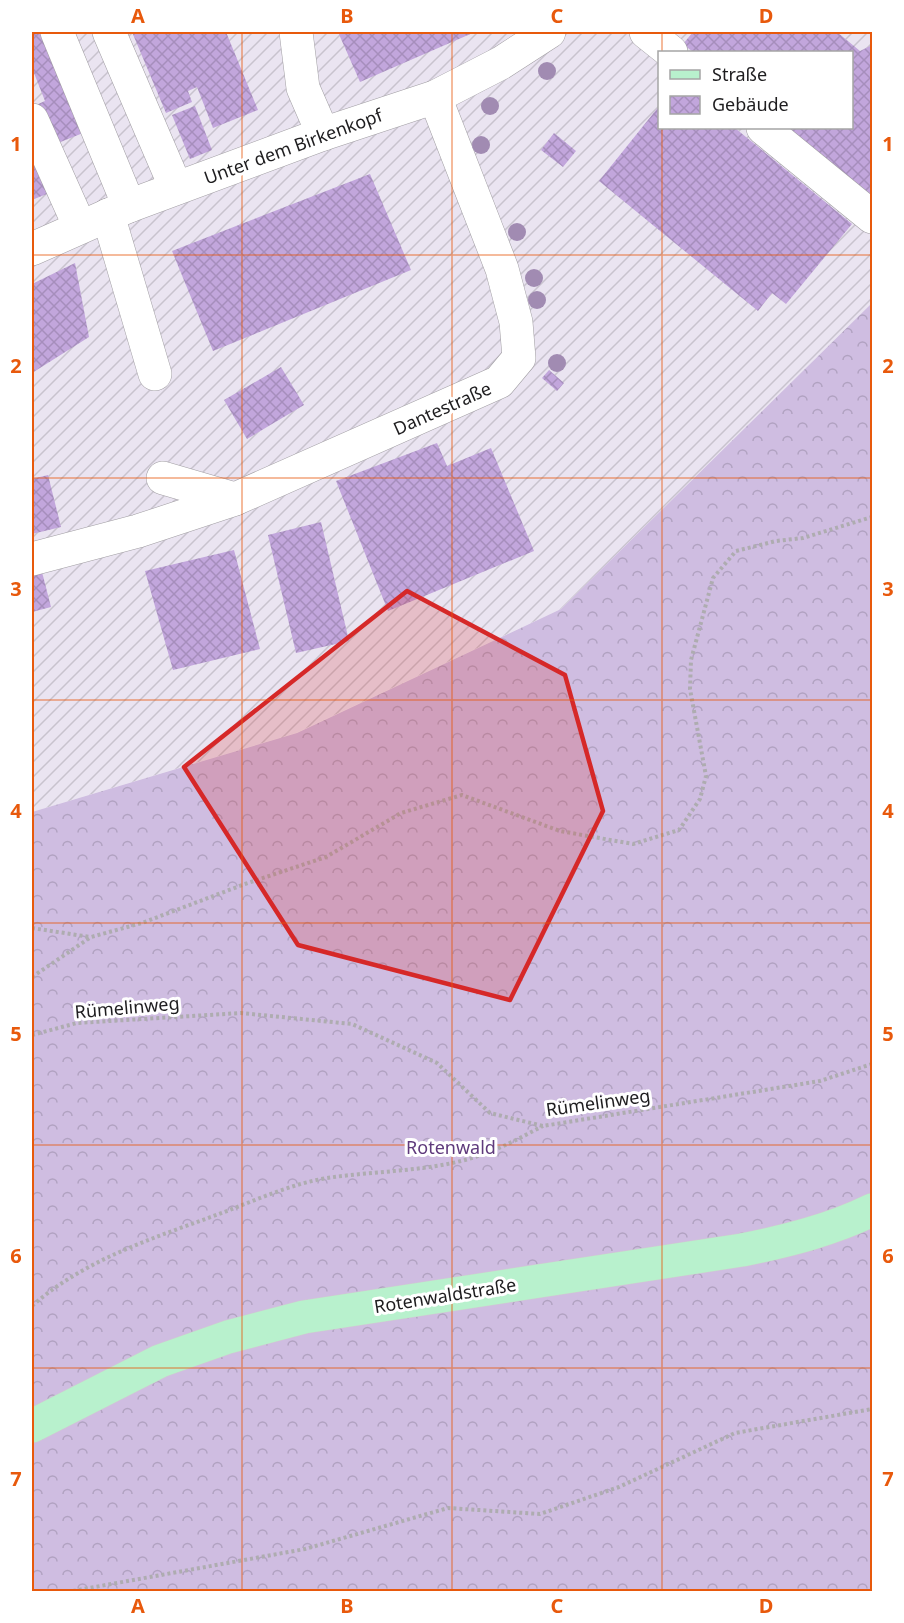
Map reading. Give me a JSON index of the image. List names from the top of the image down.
{
  "streets": {
    "main road": ["Rotenwaldstraße"],
    "street": ["Unter dem Birkenkopf", "Dantestraße"],
    "path": ["Rümelinweg"]
  },
  "crossings": [
    ["Unter dem Birkenkopf", "Dantestraße"]
  ],
  "parks": ["Rotenwald"],
  "legend": ["Straße", "Gebäude"],
  "grid": {
    "columns": [
      "A",
      "B",
      "C",
      "D"
    ],
    "rows": [
      "1",
      "2",
      "3",
      "4",
      "5",
      "6",
      "7"
    ]
  }
}
